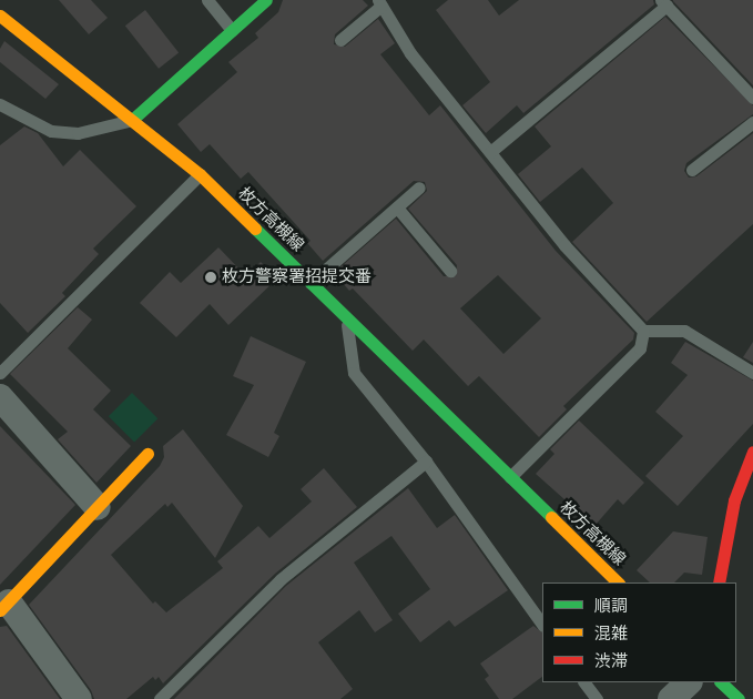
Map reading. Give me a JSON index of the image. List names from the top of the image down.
{
  "streets": {
    "main road": ["枚方高槻線"]
  },
  "places": ["枚方警察署招提交番"],
  "legend": ["順調", "混雑", "渋滞"]
}
